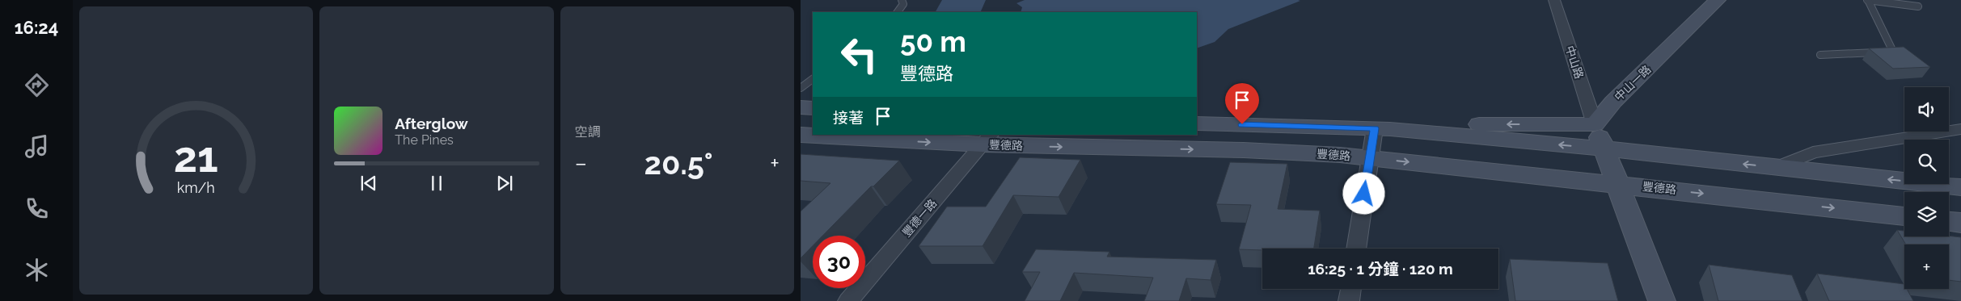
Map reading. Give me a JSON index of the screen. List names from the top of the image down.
{
  "streets": {
    "main road": ["中山一路", "豐德路"],
    "street": ["中山路", "豐德一路"]
  },
  "crossings": [
    ["中山路", "中山一路"],
    ["豐德路", "豐德一路"]
  ],
  "page": {
    "tabs": "16:24",
    "tile": "空調",
    "turn": ["50 m", "豐德路"],
    "map_buttons": "+",
    "then": "接著",
    "song": ["Afterglow", "The Pines"],
    "heat": ["−", "20.5°", "+"],
    "limit": "30",
    "trip": "16:25 · 1 分鐘 · 120 m",
    "gauge": ["21", "km/h"]
  }
}
